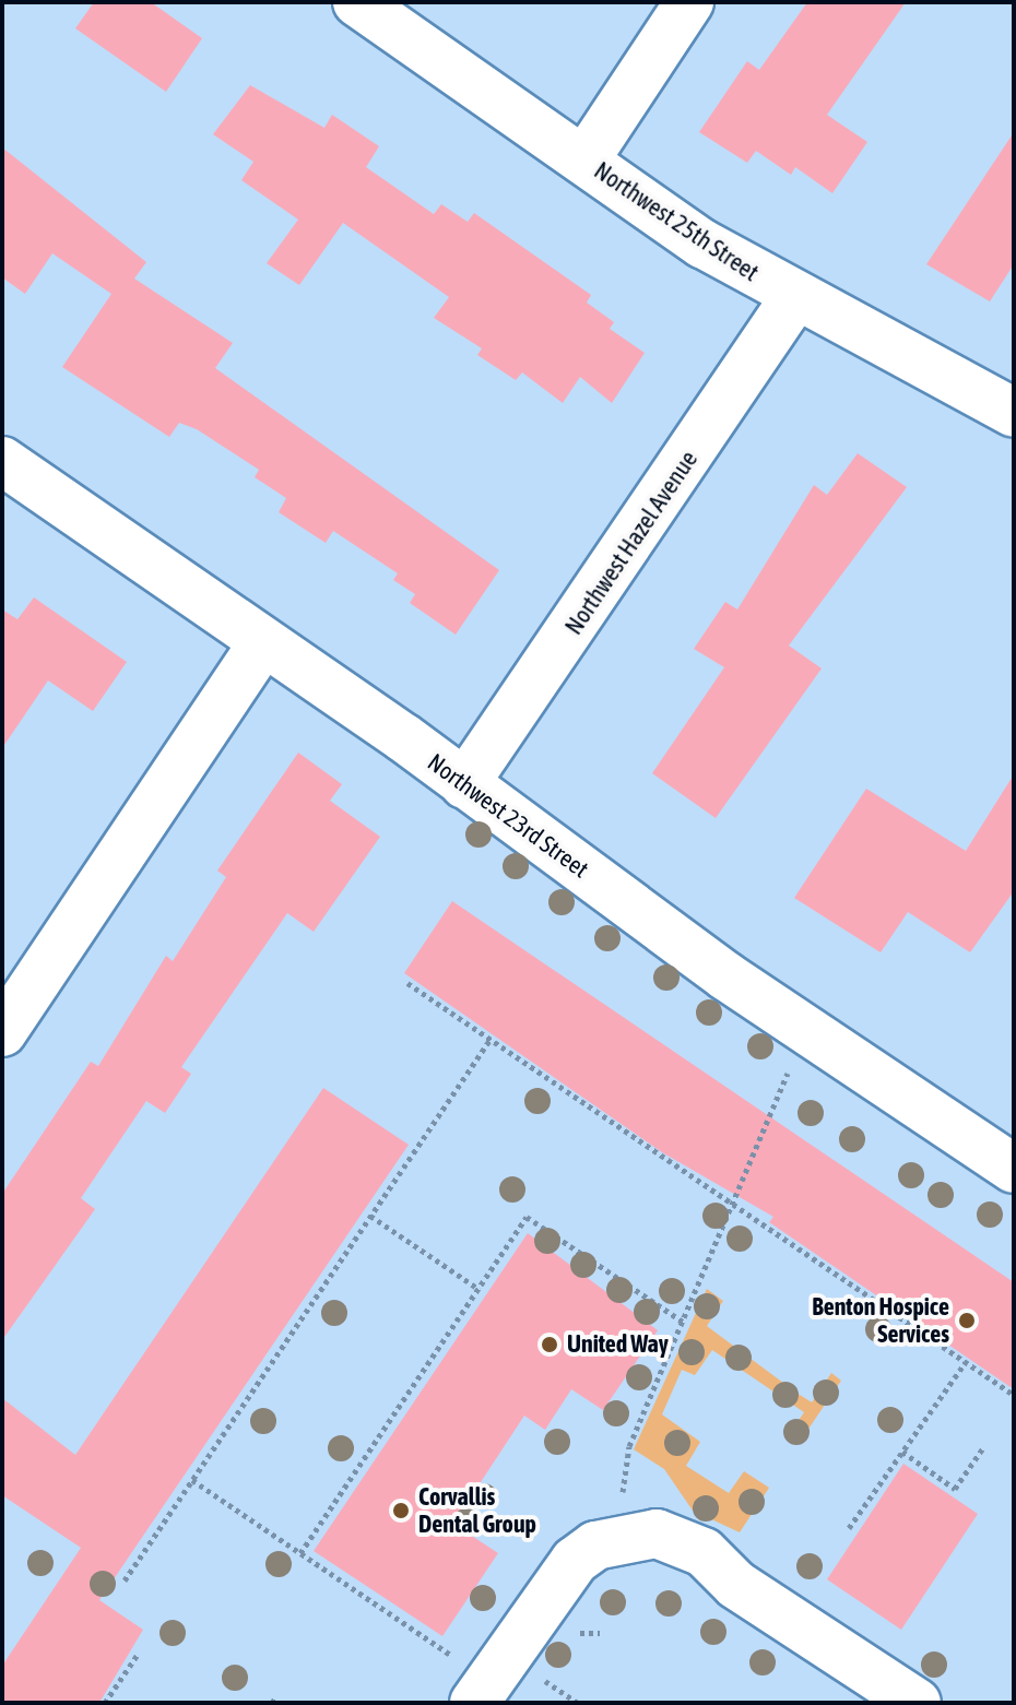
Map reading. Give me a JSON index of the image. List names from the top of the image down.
{
  "streets": {
    "street": ["Northwest 25th Street", "Northwest Hazel Avenue", "Northwest 23rd Street"]
  },
  "crossings": [
    ["Northwest 25th Street", "Northwest Hazel Avenue"],
    ["Northwest Hazel Avenue", "Northwest 23rd Street"]
  ],
  "places": ["Benton Hospice Services", "United Way", "Corvallis Dental Group"]
}
